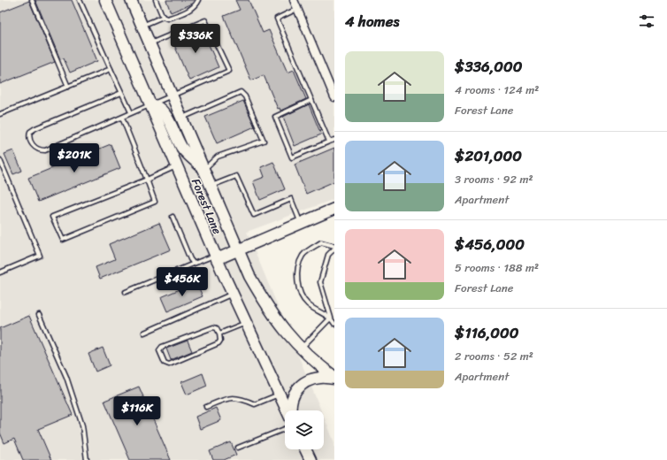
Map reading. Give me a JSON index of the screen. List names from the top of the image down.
{
  "streets": {
    "main road": ["Forest Lane"]
  },
  "page": {
    "heading": "4 homes",
    "price": [
      "$336K",
      "$201K",
      "$456K",
      "$116K"
    ],
    "list": [
      {
        "name": "$336,000",
        "note": "4 rooms · 124 m² · Forest Lane"
      },
      {
        "name": "$201,000",
        "note": "3 rooms · 92 m² · Apartment"
      },
      {
        "name": "$456,000",
        "note": "5 rooms · 188 m² · Forest Lane"
      },
      {
        "name": "$116,000",
        "note": "2 rooms · 52 m² · Apartment"
      }
    ]
  }
}
